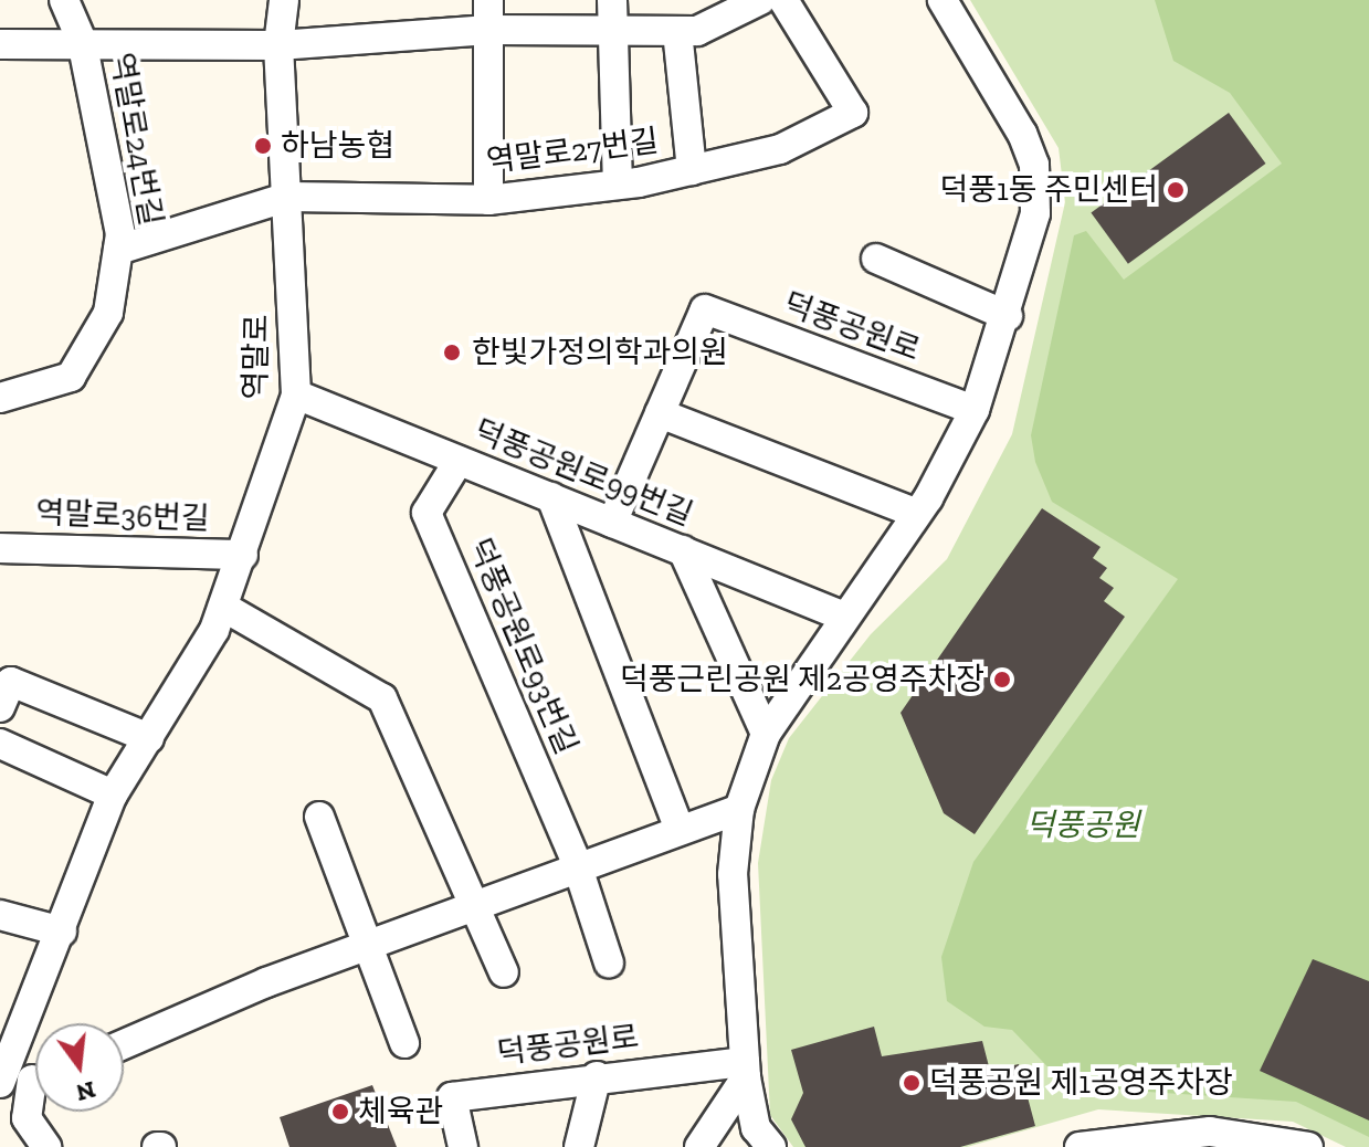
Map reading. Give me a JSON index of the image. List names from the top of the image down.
{
  "streets": {
    "street": [
      "역말로24번길",
      "역말로27번길",
      "덕풍공원로",
      "역말로",
      "덕풍공원로99번길",
      "역말로36번길",
      "덕풍공원로93번길"
    ]
  },
  "crossings": [
    ["역말로24번길", "역말로27번길"],
    ["역말로24번길", "역말로"],
    ["역말로27번길", "역말로"],
    ["역말로", "덕풍공원로99번길"],
    ["역말로", "역말로36번길"],
    ["덕풍공원로99번길", "덕풍공원로93번길"]
  ],
  "parks": ["덕풍공원"],
  "places": [
    "하남농협",
    "덕풍1동 주민센터",
    "한빛가정의학과의원",
    "덕풍근린공원 제2공영주차장",
    "덕풍공원 제1공영주차장",
    "체육관"
  ],
  "north": "bottom"
}
